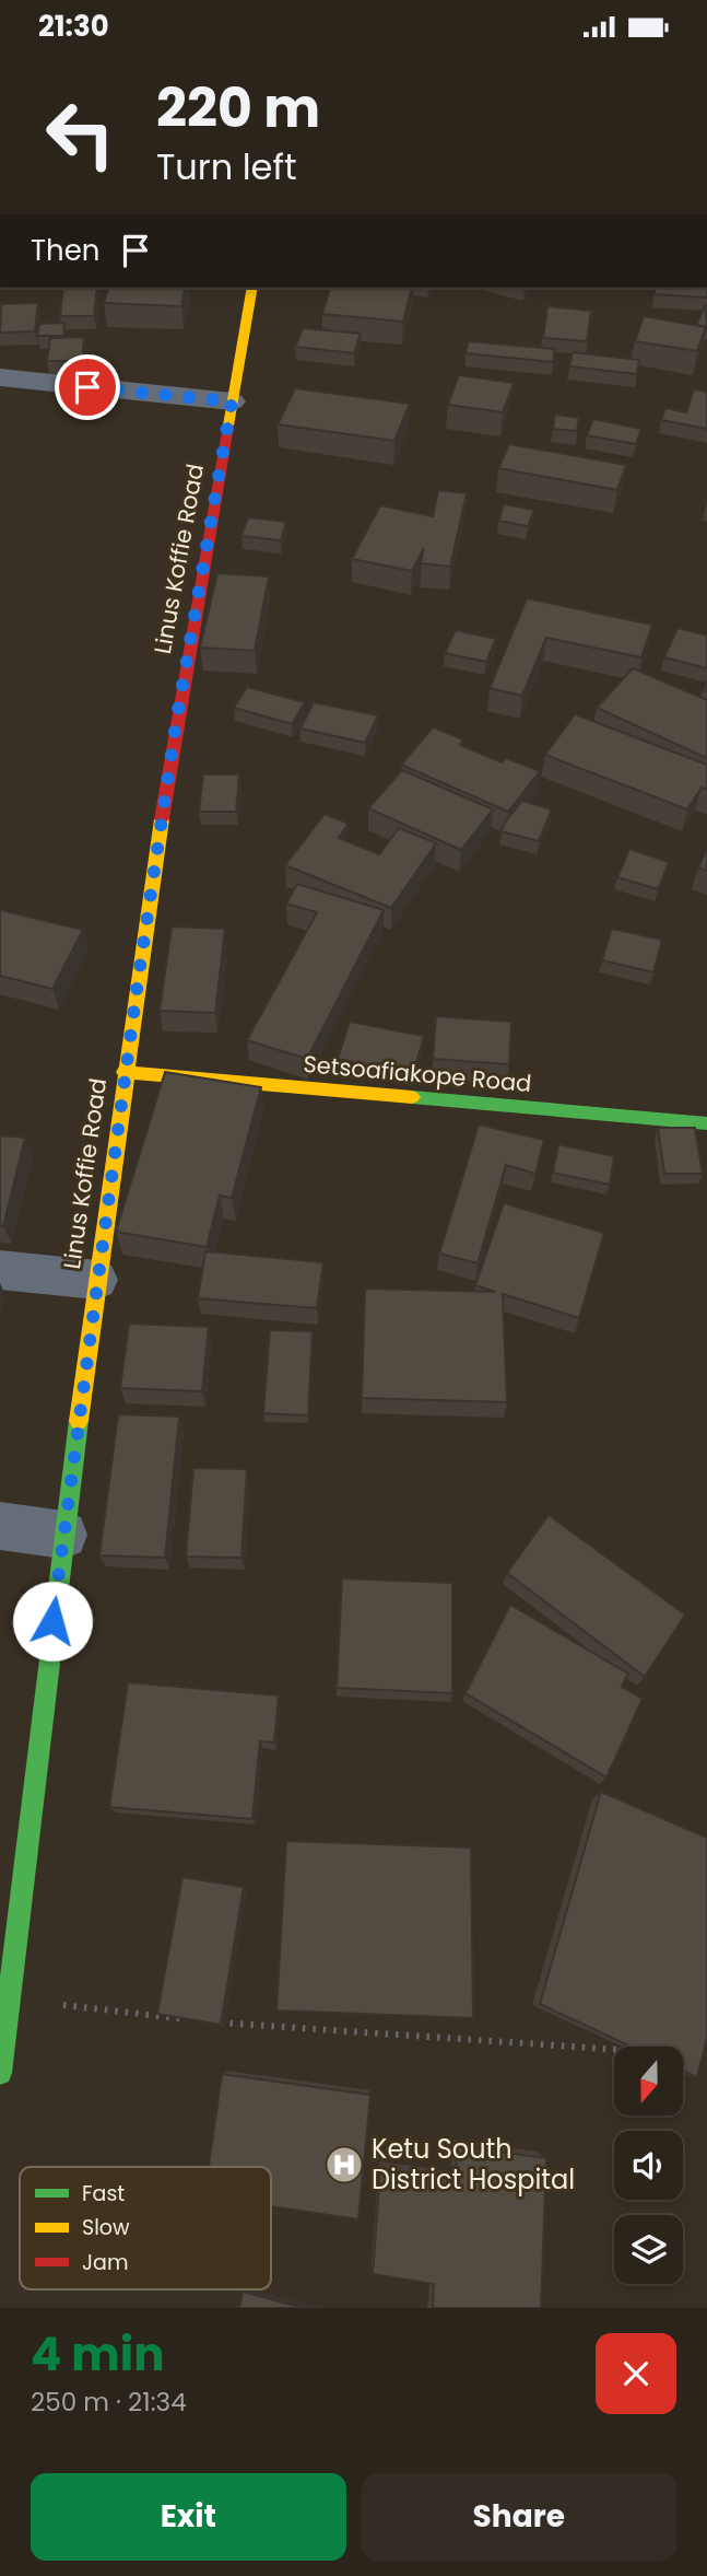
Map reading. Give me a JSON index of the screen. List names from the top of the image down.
{
  "streets": {
    "street": ["Linus Koffie Road", "Setsoafiakope Road"]
  },
  "crossings": [
    ["Linus Koffie Road", "Setsoafiakope Road"]
  ],
  "places": {
    "hospital": ["Ketu South District Hospital"]
  },
  "legend": ["Fast", "Slow", "Jam"],
  "north": "bottom",
  "page": {
    "status": "21:30",
    "turn": ["220 m", "Turn left"],
    "then": "Then",
    "heading": ["4 min", "250 m · 21:34"],
    "buttons": ["Exit", "Share"]
  }
}
